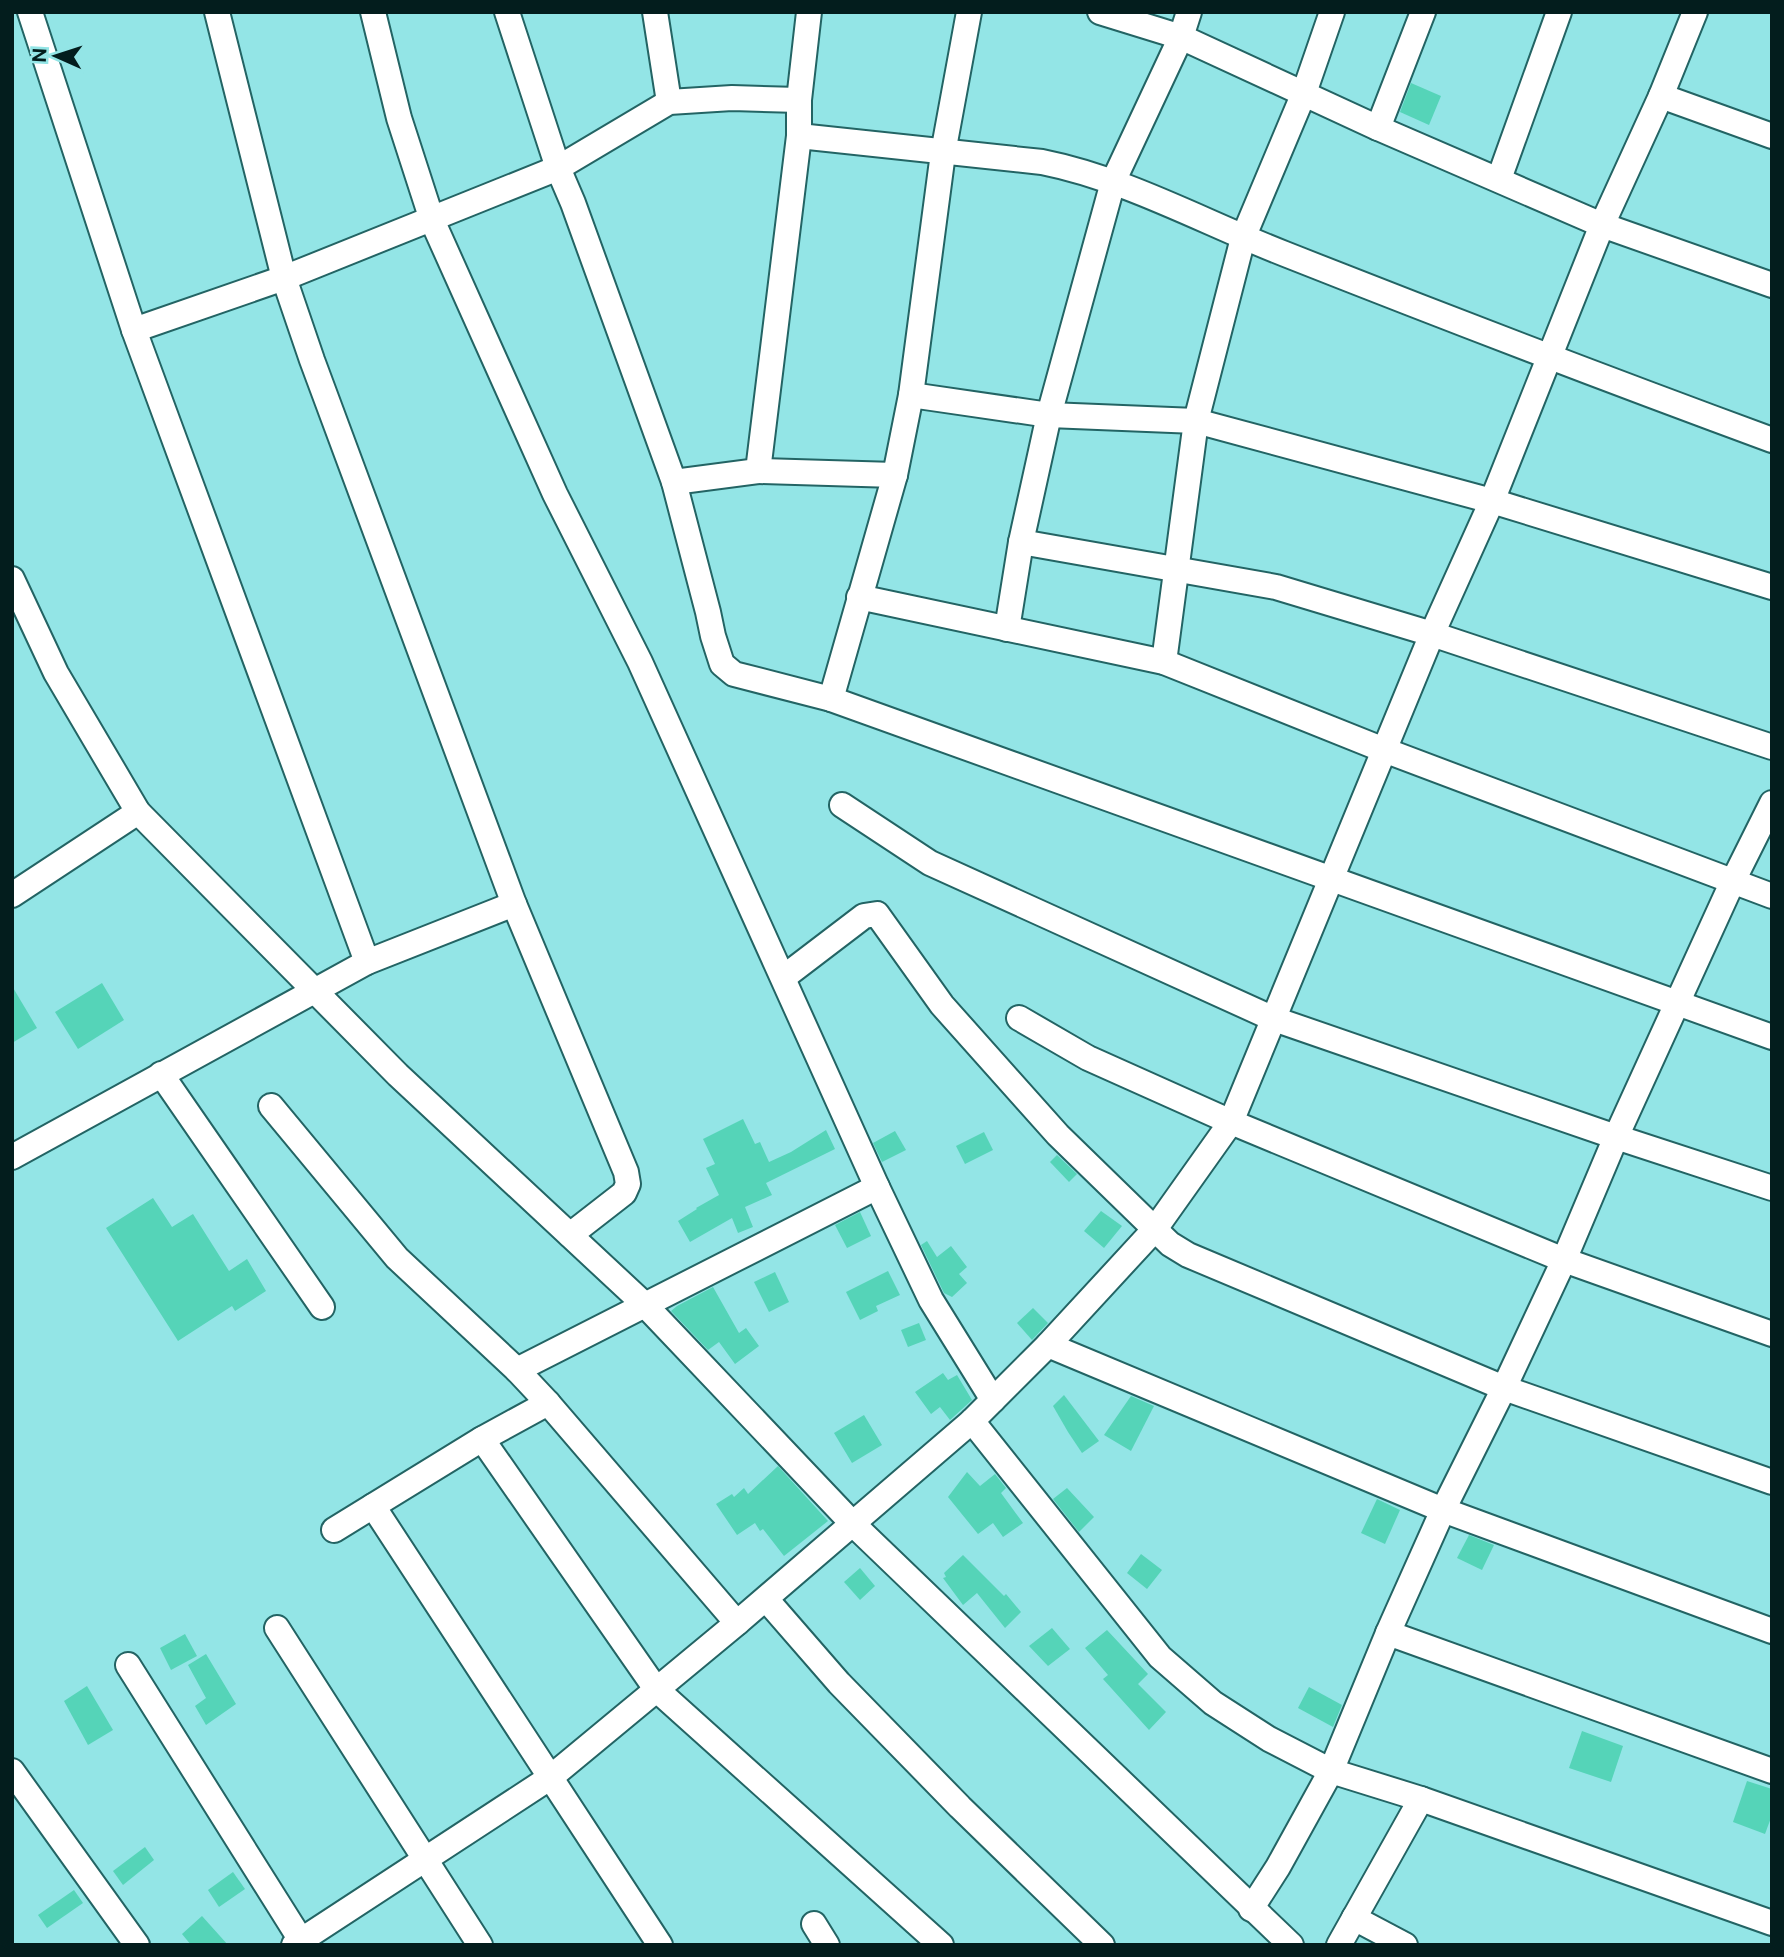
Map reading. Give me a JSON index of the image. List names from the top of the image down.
{
  "north": "left"
}
